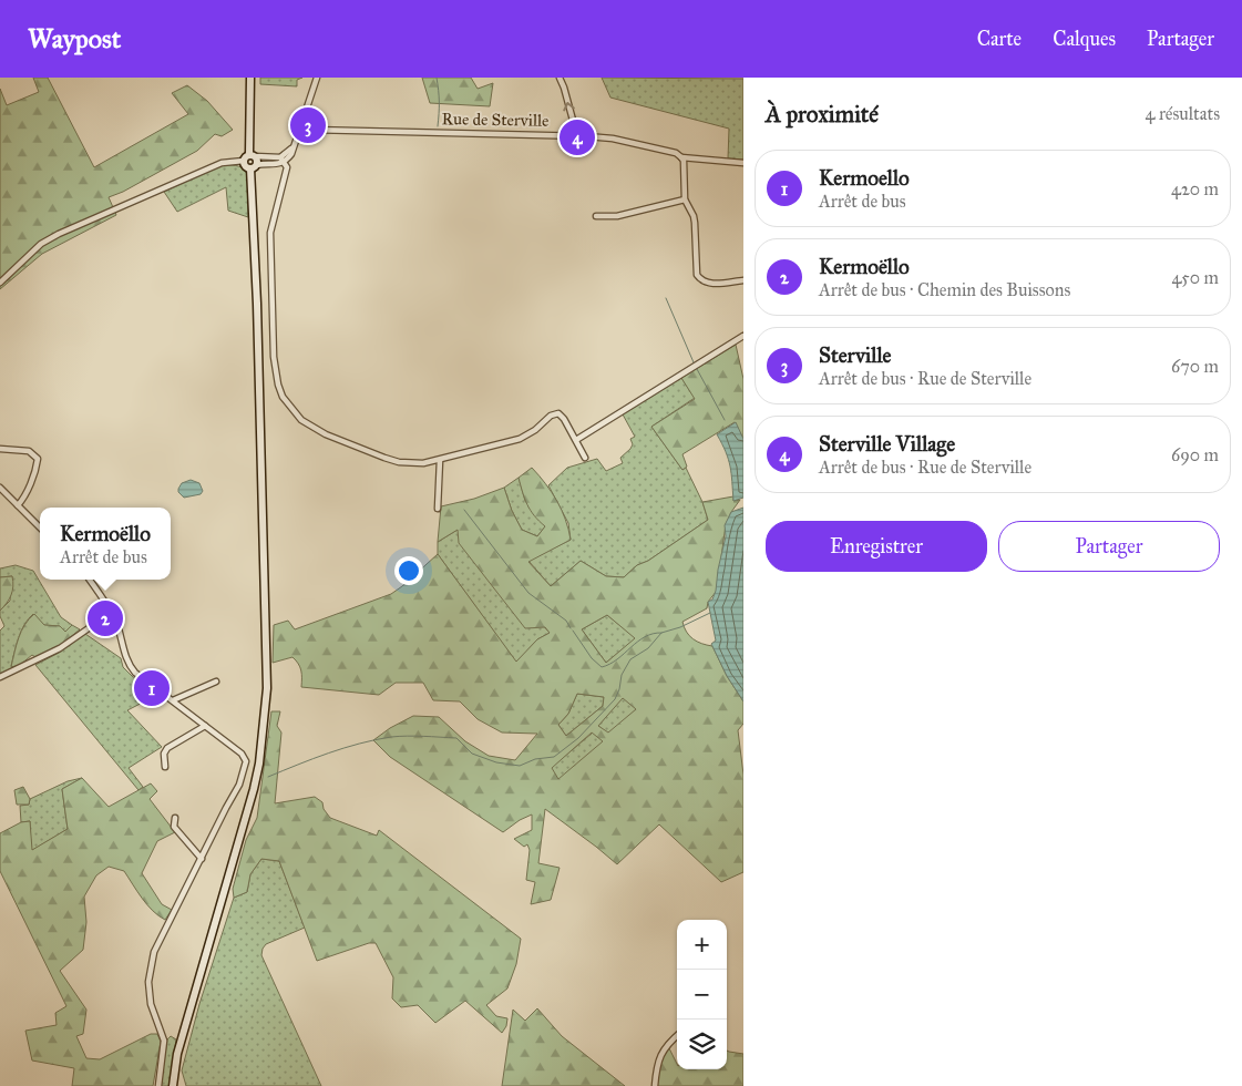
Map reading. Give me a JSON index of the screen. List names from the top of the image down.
{
  "streets": {
    "street": ["Rue de Sterville"]
  },
  "page": {
    "header": "Waypost",
    "nav": ["Carte", "Calques", "Partager"],
    "heading": ["À proximité", "4 résultats"],
    "pins": [
      "3",
      "4",
      "2",
      "1"
    ],
    "list": [
      {
        "mark": "1",
        "name": "Kermoello",
        "note": "Arrêt de bus",
        "value": "420 m"
      },
      {
        "mark": "2",
        "name": "Kermoëllo",
        "note": "Arrêt de bus · Chemin des Buissons",
        "value": "450 m"
      },
      {
        "mark": "3",
        "name": "Sterville",
        "note": "Arrêt de bus · Rue de Sterville",
        "value": "670 m"
      },
      {
        "mark": "4",
        "name": "Sterville Village",
        "note": "Arrêt de bus · Rue de Sterville",
        "value": "690 m"
      }
    ],
    "buttons": ["Enregistrer", "Partager"],
    "popup": ["Kermoëllo", "Arrêt de bus"],
    "map_buttons": ["+", "−"]
  }
}
